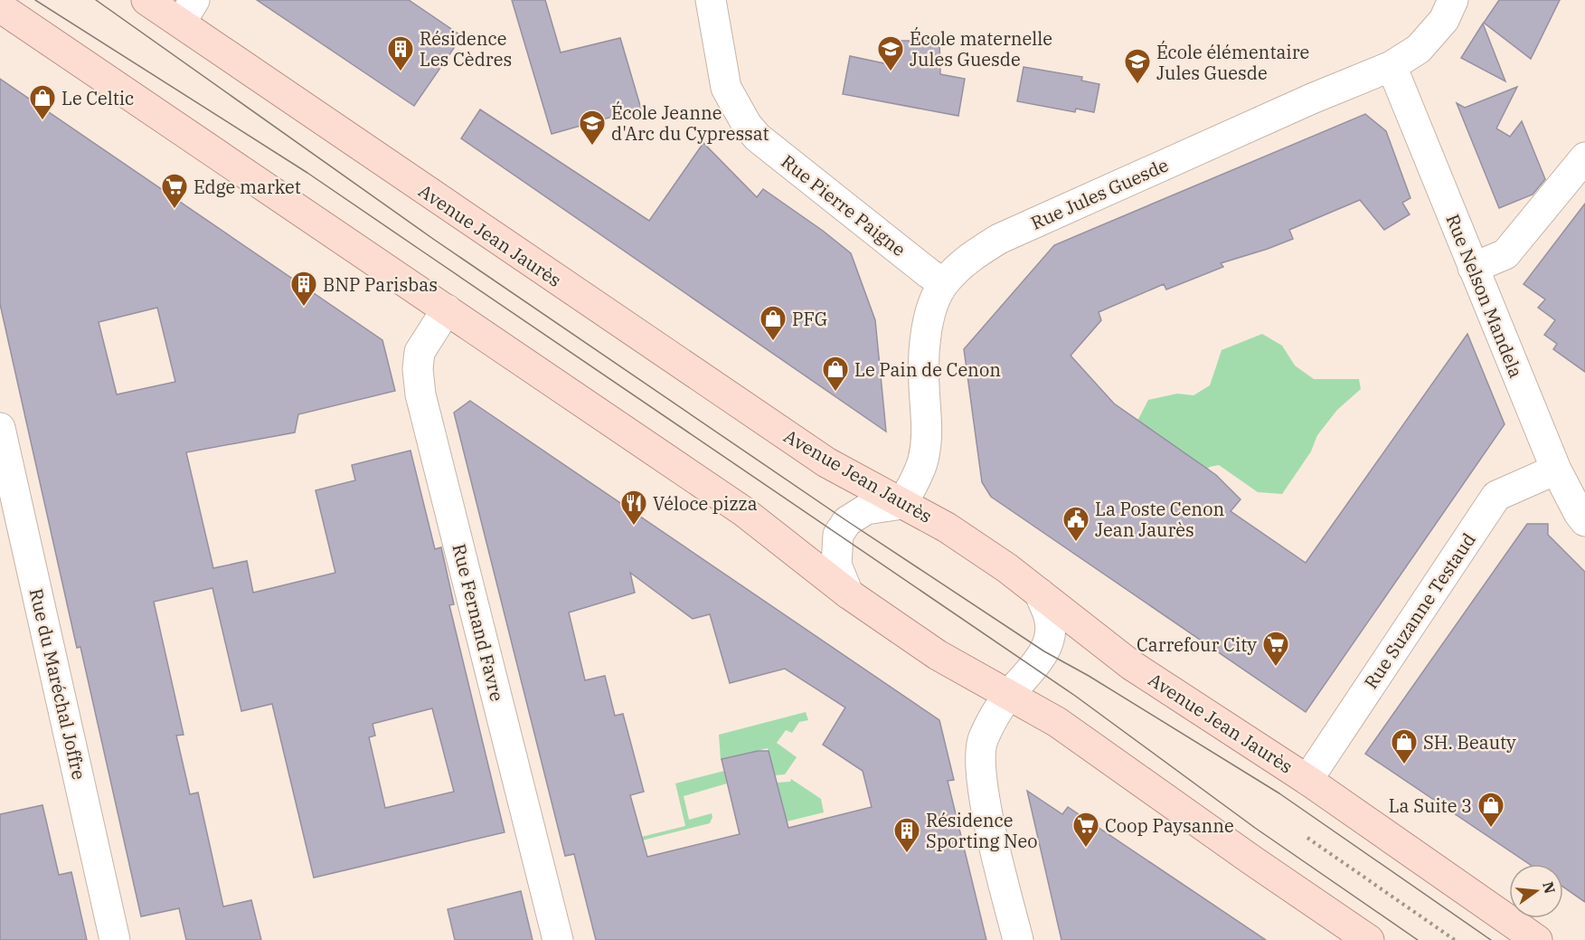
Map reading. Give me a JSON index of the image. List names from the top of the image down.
{
  "streets": {
    "main road": ["Avenue Jean Jaurès"],
    "street": [
      "Rue Jules Guesde",
      "Rue Pierre Paigne",
      "Rue Nelson Mandela",
      "Rue Suzanne Testaud",
      "Rue Fernand Favre",
      "Rue du Maréchal Joffre"
    ]
  },
  "crossings": [
    ["Rue Jules Guesde", "Rue Pierre Paigne"],
    ["Rue Jules Guesde", "Avenue Jean Jaurès"],
    ["Rue Jules Guesde", "Rue Nelson Mandela"],
    ["Avenue Jean Jaurès", "Rue Suzanne Testaud"],
    ["Rue Nelson Mandela", "Rue Suzanne Testaud"]
  ],
  "places": {
    "building": ["Résidence Les Cèdres", "BNP Parisbas", "Résidence Sporting Neo"],
    "school or university": ["École maternelle Jules Guesde", "École élémentaire Jules Guesde", "École Jeanne d'Arc du Cypressat"],
    "shop": [
      "Le Celtic",
      "PFG",
      "Le Pain de Cenon",
      "SH. Beauty",
      "La Suite 3"
    ],
    "supermarket": ["Edge market", "Carrefour City", "Coop Paysanne"],
    "restaurant": ["Véloce pizza"],
    "public building": ["La Poste Cenon Jean Jaurès"]
  },
  "north": "right"
}
